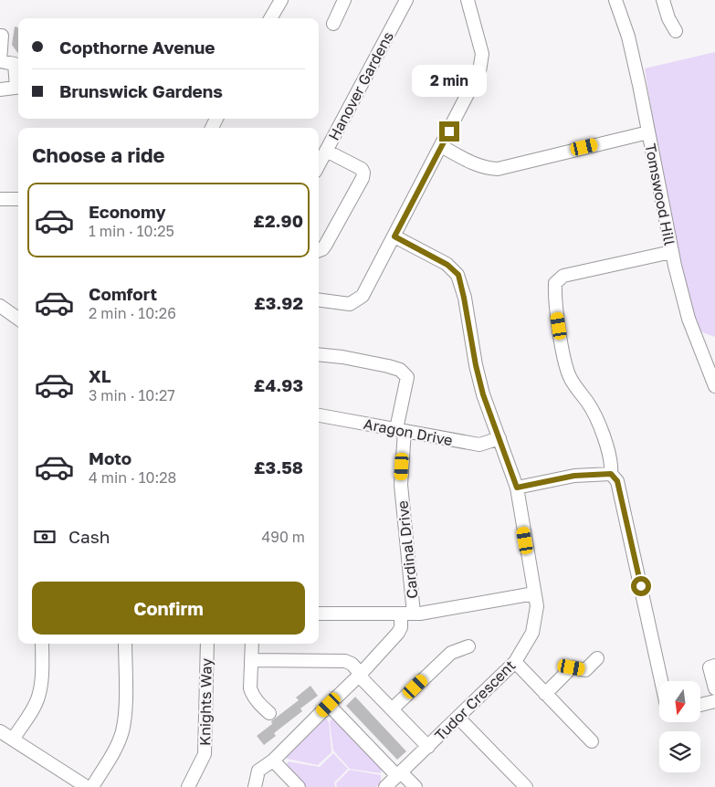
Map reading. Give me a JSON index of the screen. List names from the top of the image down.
{
  "streets": {
    "street": [
      "Hanover Gardens",
      "Tomswood Hill",
      "Aragon Drive",
      "Cardinal Drive",
      "Tudor Crescent",
      "Knights Way"
    ]
  },
  "crossings": [
    ["Aragon Drive", "Cardinal Drive"],
    ["Aragon Drive", "Tudor Crescent"]
  ],
  "north": "bottom",
  "page": {
    "banner": ["Copthorne Avenue", "Brunswick Gardens"],
    "bubble": "2 min",
    "heading": "Choose a ride",
    "list": [
      {
        "name": "Economy",
        "note": "1 min · 10:25",
        "value": "£2.90"
      },
      {
        "name": "Comfort",
        "note": "2 min · 10:26",
        "value": "£3.92"
      },
      {
        "name": "XL",
        "note": "3 min · 10:27",
        "value": "£4.93"
      },
      {
        "name": "Moto",
        "note": "4 min · 10:28",
        "value": "£3.58"
      }
    ],
    "pay": ["Cash", "490 m"],
    "buttons": "Confirm"
  }
}
